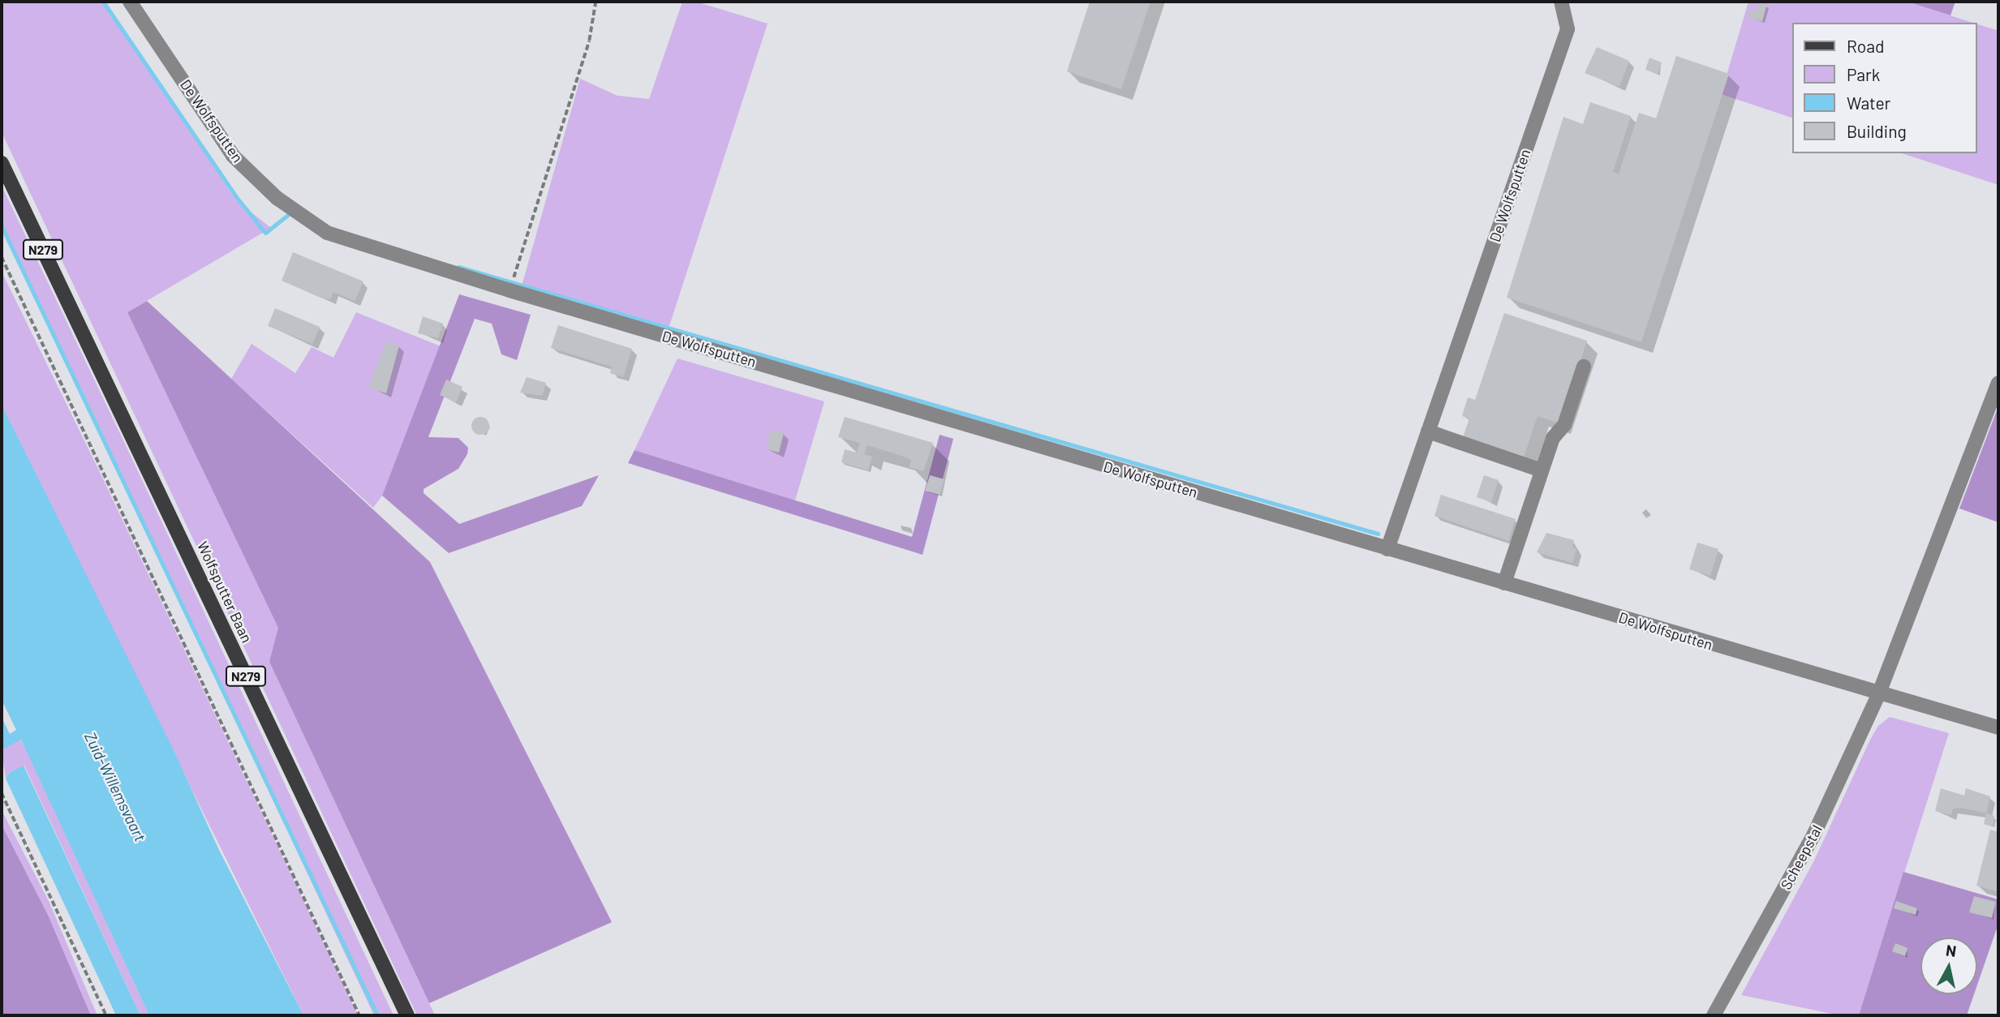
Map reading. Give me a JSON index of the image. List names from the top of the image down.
{
  "streets": {
    "main road": ["N279", "Wolfsputter Baan"],
    "street": ["De Wolfsputten", "Scheepstal"]
  },
  "crossings": [
    ["De Wolfsputten", "Scheepstal"]
  ],
  "water": ["Zuid-Willemsvaart"],
  "legend": [
    "Road",
    "Park",
    "Water",
    "Building"
  ],
  "north": "top"
}
